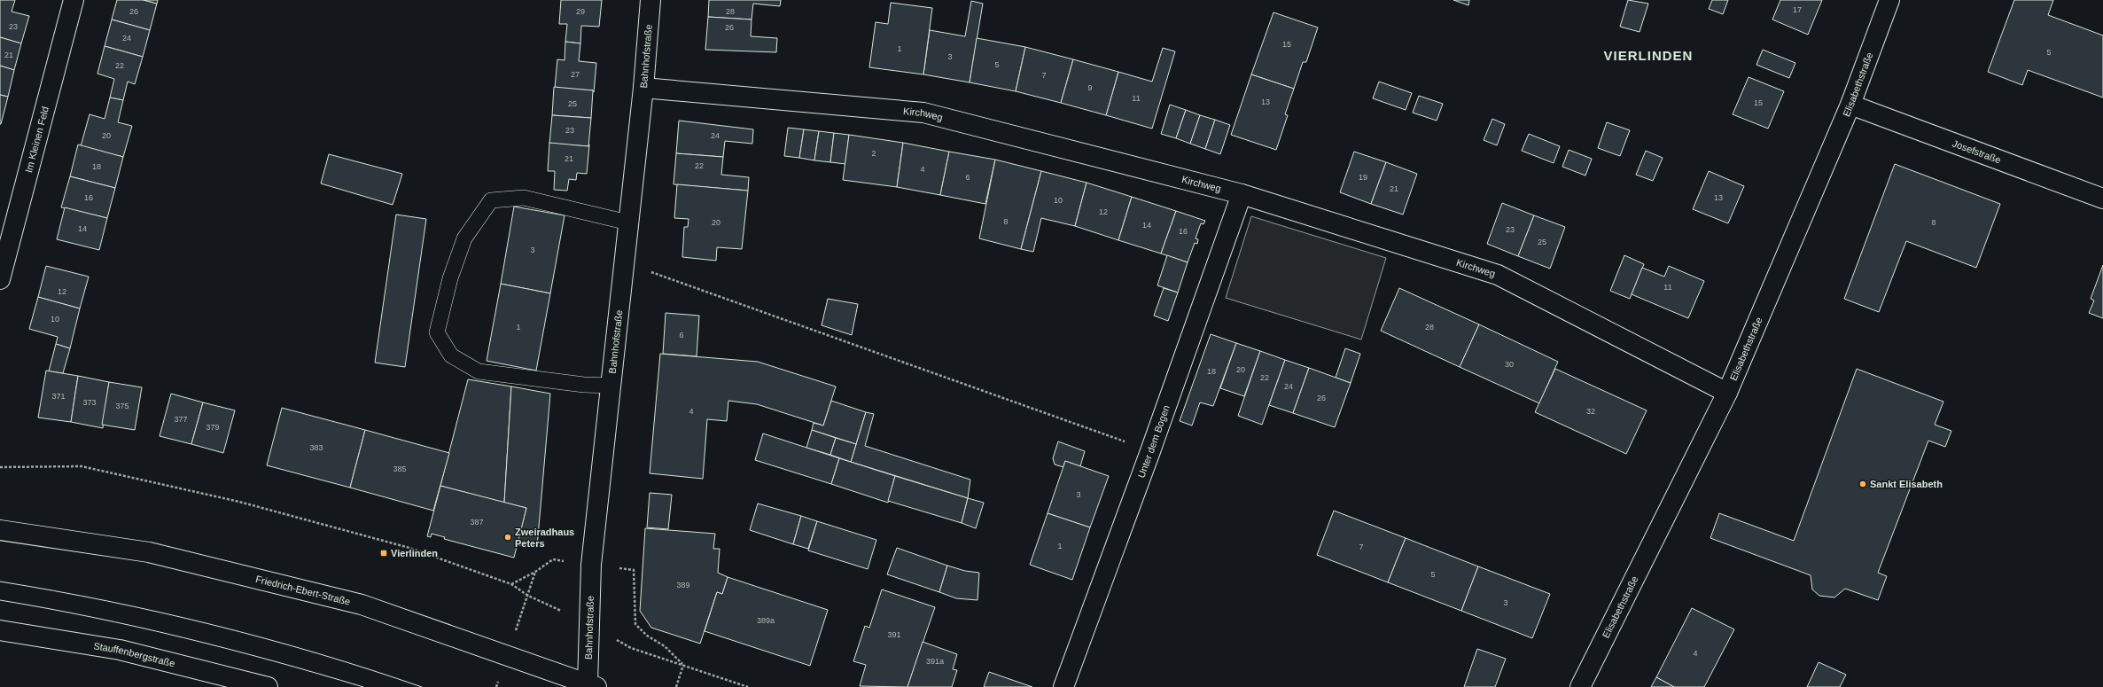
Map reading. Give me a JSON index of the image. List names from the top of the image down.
{
  "streets": {
    "street": [
      "Bahnhofstraße",
      "Elisabethstraße",
      "Kirchweg",
      "Im Kleinen Feld",
      "Josefstraße",
      "Unter dem Bogen",
      "Friedrich-Ebert-Straße",
      "Stauffenbergstraße"
    ]
  },
  "crossings": [
    ["Bahnhofstraße", "Kirchweg"],
    ["Bahnhofstraße", "Friedrich-Ebert-Straße"],
    ["Elisabethstraße", "Kirchweg"],
    ["Elisabethstraße", "Josefstraße"],
    ["Kirchweg", "Unter dem Bogen"]
  ],
  "districts": ["VIERLINDEN"],
  "places": {
    "other": ["Sankt Elisabeth", "Zweiradhaus Peters"],
    "transit": ["Vierlinden"]
  },
  "house_numbers": [
    "17",
    "26",
    "29",
    "28",
    "23",
    "26",
    "24",
    "15",
    "1",
    "5",
    "21",
    "3",
    "5",
    "22",
    "27",
    "7",
    "9",
    "11",
    "13",
    "15",
    "25",
    "23",
    "20",
    "24",
    "2",
    "21",
    "22",
    "18",
    "4",
    "6",
    "19",
    "21",
    "16",
    "13",
    "10",
    "12",
    "8",
    "20",
    "8",
    "14",
    "14",
    "23",
    "16",
    "25",
    "3",
    "11",
    "12",
    "10",
    "1",
    "28",
    "6",
    "30",
    "20",
    "18",
    "22",
    "24",
    "371",
    "26",
    "373",
    "375",
    "4",
    "32",
    "377",
    "379",
    "383",
    "385",
    "3",
    "387",
    "1",
    "7",
    "5",
    "389",
    "3",
    "389a",
    "391",
    "4",
    "391a"
  ]
}
